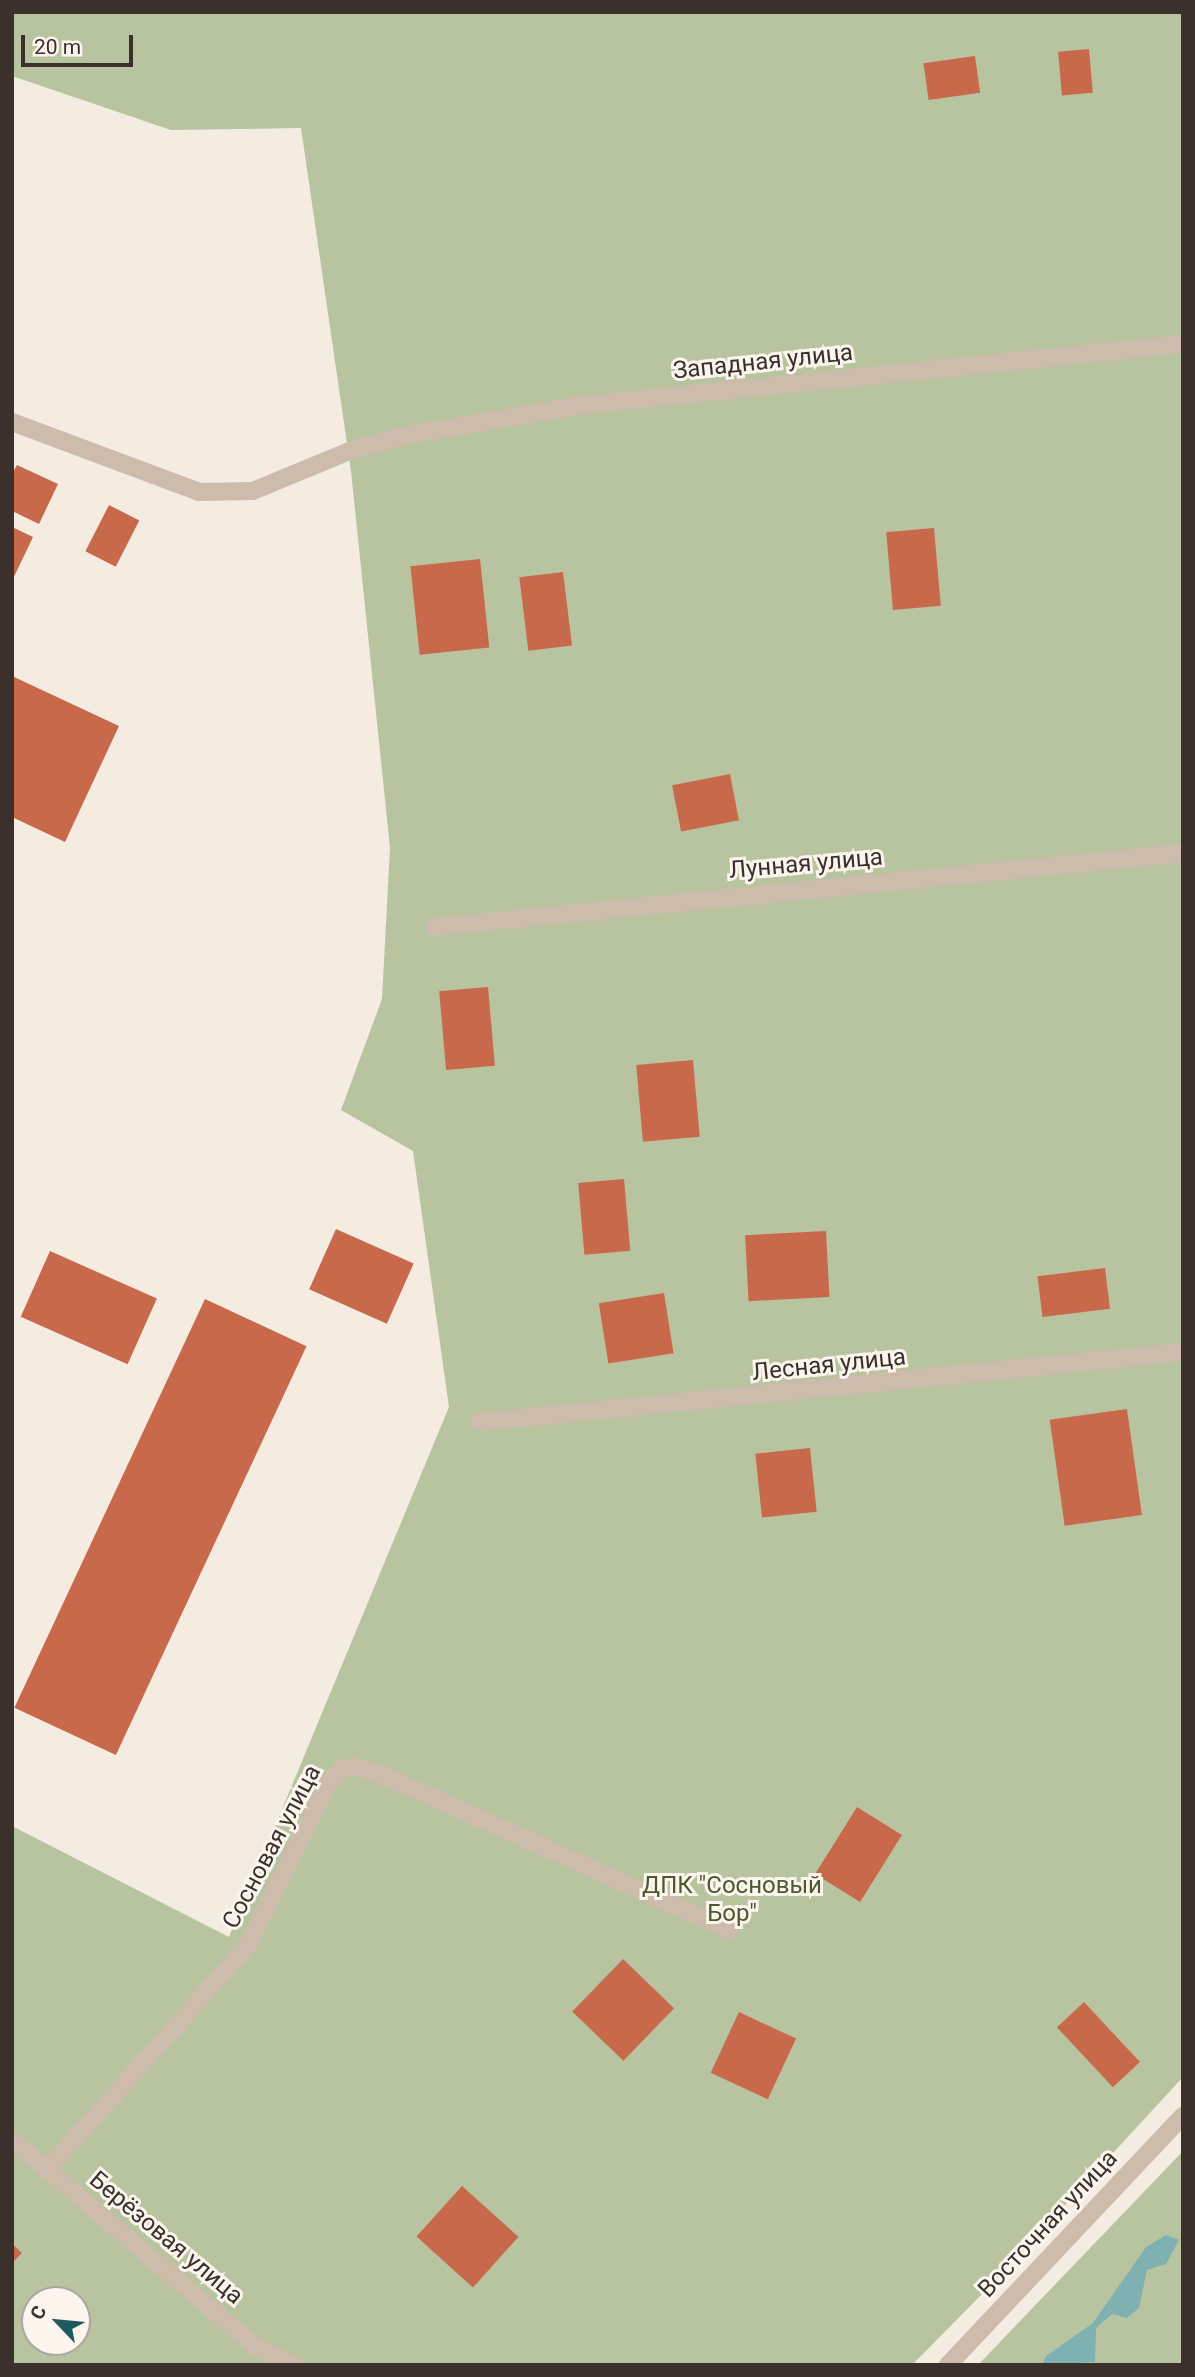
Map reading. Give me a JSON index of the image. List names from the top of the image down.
{
  "streets": {
    "street": [
      "Западная улица",
      "Лунная улица",
      "Лесная улица",
      "Сосновая улица",
      "Восточная улица",
      "Берёзовая улица"
    ]
  },
  "crossings": [
    ["Сосновая улица", "Берёзовая улица"]
  ],
  "parks": ["ДПК \"Сосновый Бор\""],
  "scale_bar": "20 m",
  "north": "top left"
}
